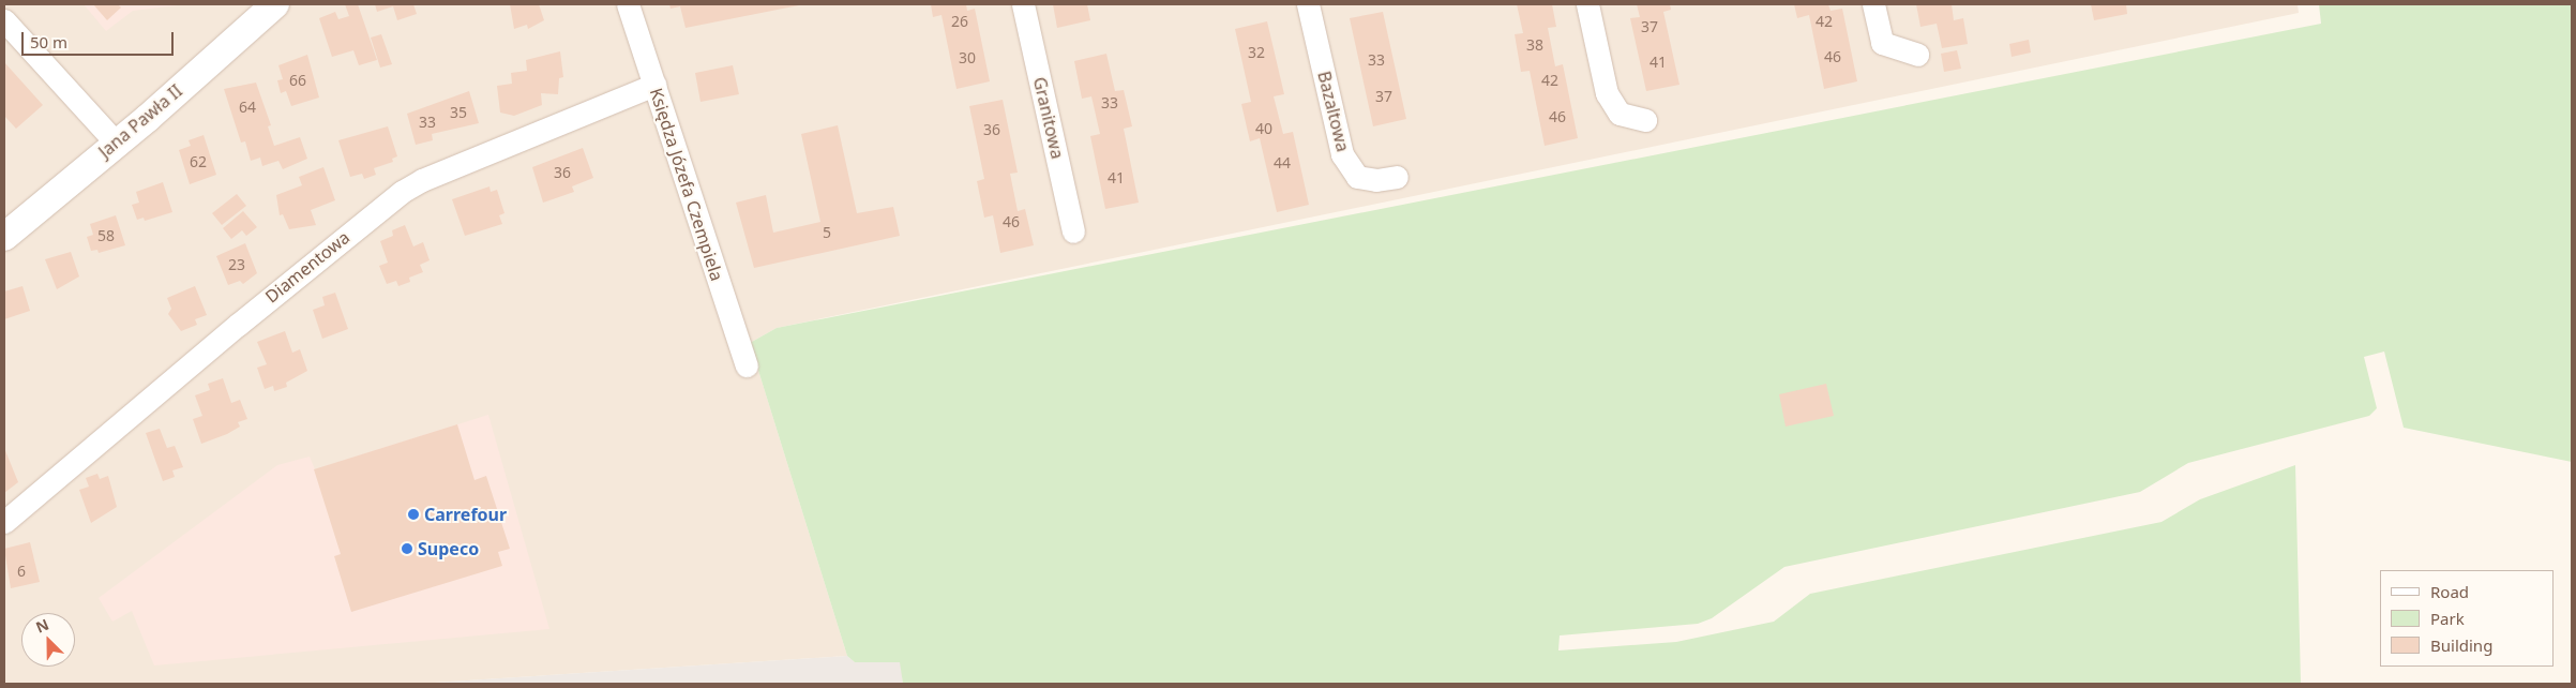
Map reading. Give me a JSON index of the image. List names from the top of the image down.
{
  "streets": {
    "street": [
      "Bazaltowa",
      "Granitowa",
      "Jana Pawła II",
      "Księdza Józefa Czempiela",
      "Diamentowa"
    ]
  },
  "crossings": [
    ["Księdza Józefa Czempiela", "Diamentowa"]
  ],
  "places": ["Carrefour", "Supeco"],
  "house_numbers": [
    "26",
    "42",
    "37",
    "38",
    "32",
    "46",
    "30",
    "33",
    "41",
    "66",
    "42",
    "37",
    "33",
    "64",
    "35",
    "46",
    "33",
    "40",
    "36",
    "62",
    "44",
    "36",
    "41",
    "46",
    "5",
    "58",
    "23",
    "6"
  ],
  "legend": ["Road", "Park", "Building"],
  "scale_bar": "50 m",
  "north": "top left"
}
